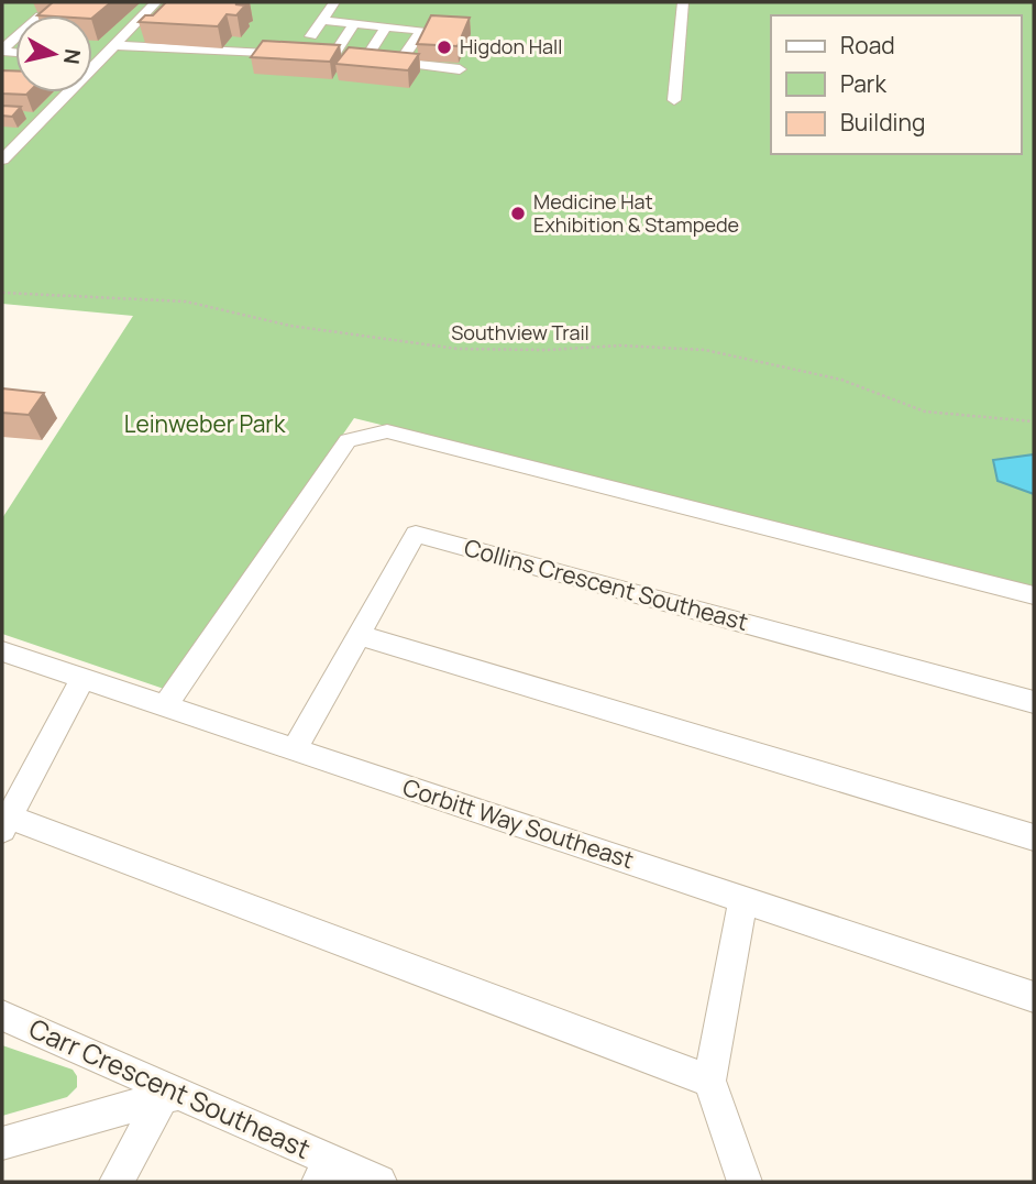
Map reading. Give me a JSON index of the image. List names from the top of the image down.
{
  "streets": {
    "street": ["Collins Crescent Southeast", "Corbitt Way Southeast", "Carr Crescent Southeast"],
    "path": ["Southview Trail"]
  },
  "crossings": [
    ["Collins Crescent Southeast", "Corbitt Way Southeast"]
  ],
  "parks": ["Leinweber Park"],
  "places": ["Higdon Hall", "Medicine Hat Exhibition & Stampede"],
  "legend": ["Road", "Park", "Building"],
  "north": "right"
}
